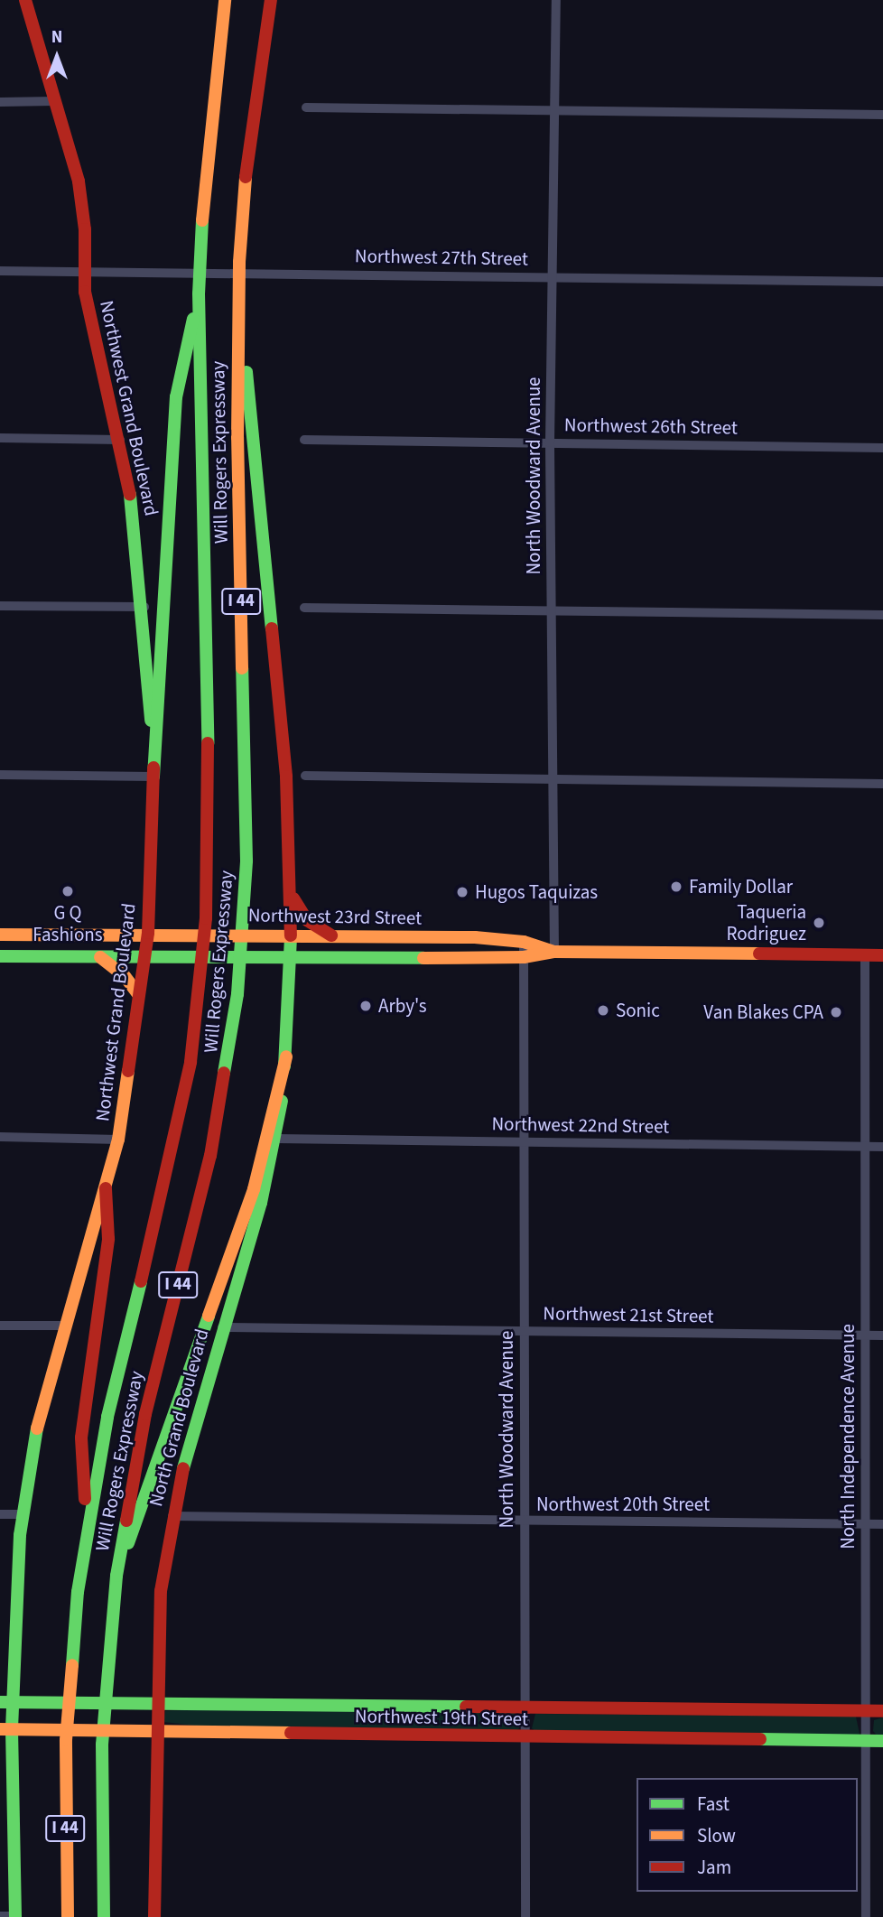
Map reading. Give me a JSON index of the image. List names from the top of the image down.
{
  "streets": {
    "main road": [
      "Northwest Grand Boulevard",
      "Will Rogers Expressway",
      "I 44",
      "Northwest 23rd Street",
      "North Grand Boulevard",
      "Northwest 19th Street"
    ],
    "street": [
      "Northwest 27th Street",
      "Northwest 26th Street",
      "North Woodward Avenue",
      "Northwest 22nd Street",
      "Northwest 21st Street",
      "North Independence Avenue",
      "Northwest 20th Street"
    ]
  },
  "crossings": [
    ["Northwest 27th Street", "Northwest Grand Boulevard"],
    ["Northwest 27th Street", "North Woodward Avenue"],
    ["Northwest Grand Boulevard", "Northwest 23rd Street"],
    ["Northwest Grand Boulevard", "Northwest 19th Street"],
    ["Northwest 26th Street", "North Woodward Avenue"],
    ["Will Rogers Expressway", "North Grand Boulevard"],
    ["North Woodward Avenue", "Northwest 23rd Street"],
    ["North Woodward Avenue", "Northwest 22nd Street"],
    ["North Woodward Avenue", "Northwest 21st Street"],
    ["North Woodward Avenue", "Northwest 20th Street"],
    ["North Woodward Avenue", "Northwest 19th Street"],
    ["Northwest 23rd Street", "North Grand Boulevard"],
    ["Northwest 23rd Street", "North Independence Avenue"],
    ["Northwest 22nd Street", "North Grand Boulevard"],
    ["Northwest 22nd Street", "North Independence Avenue"],
    ["Northwest 21st Street", "North Grand Boulevard"],
    ["Northwest 21st Street", "North Independence Avenue"],
    ["North Grand Boulevard", "Northwest 20th Street"],
    ["North Grand Boulevard", "Northwest 19th Street"],
    ["North Independence Avenue", "Northwest 20th Street"],
    ["North Independence Avenue", "Northwest 19th Street"]
  ],
  "places": [
    "Family Dollar",
    "G Q Fashions",
    "Hugos Taquizas",
    "Taqueria Rodriguez",
    "Arby's",
    "Sonic",
    "Van Blakes CPA"
  ],
  "legend": ["Fast", "Slow", "Jam"],
  "north": "top"
}
